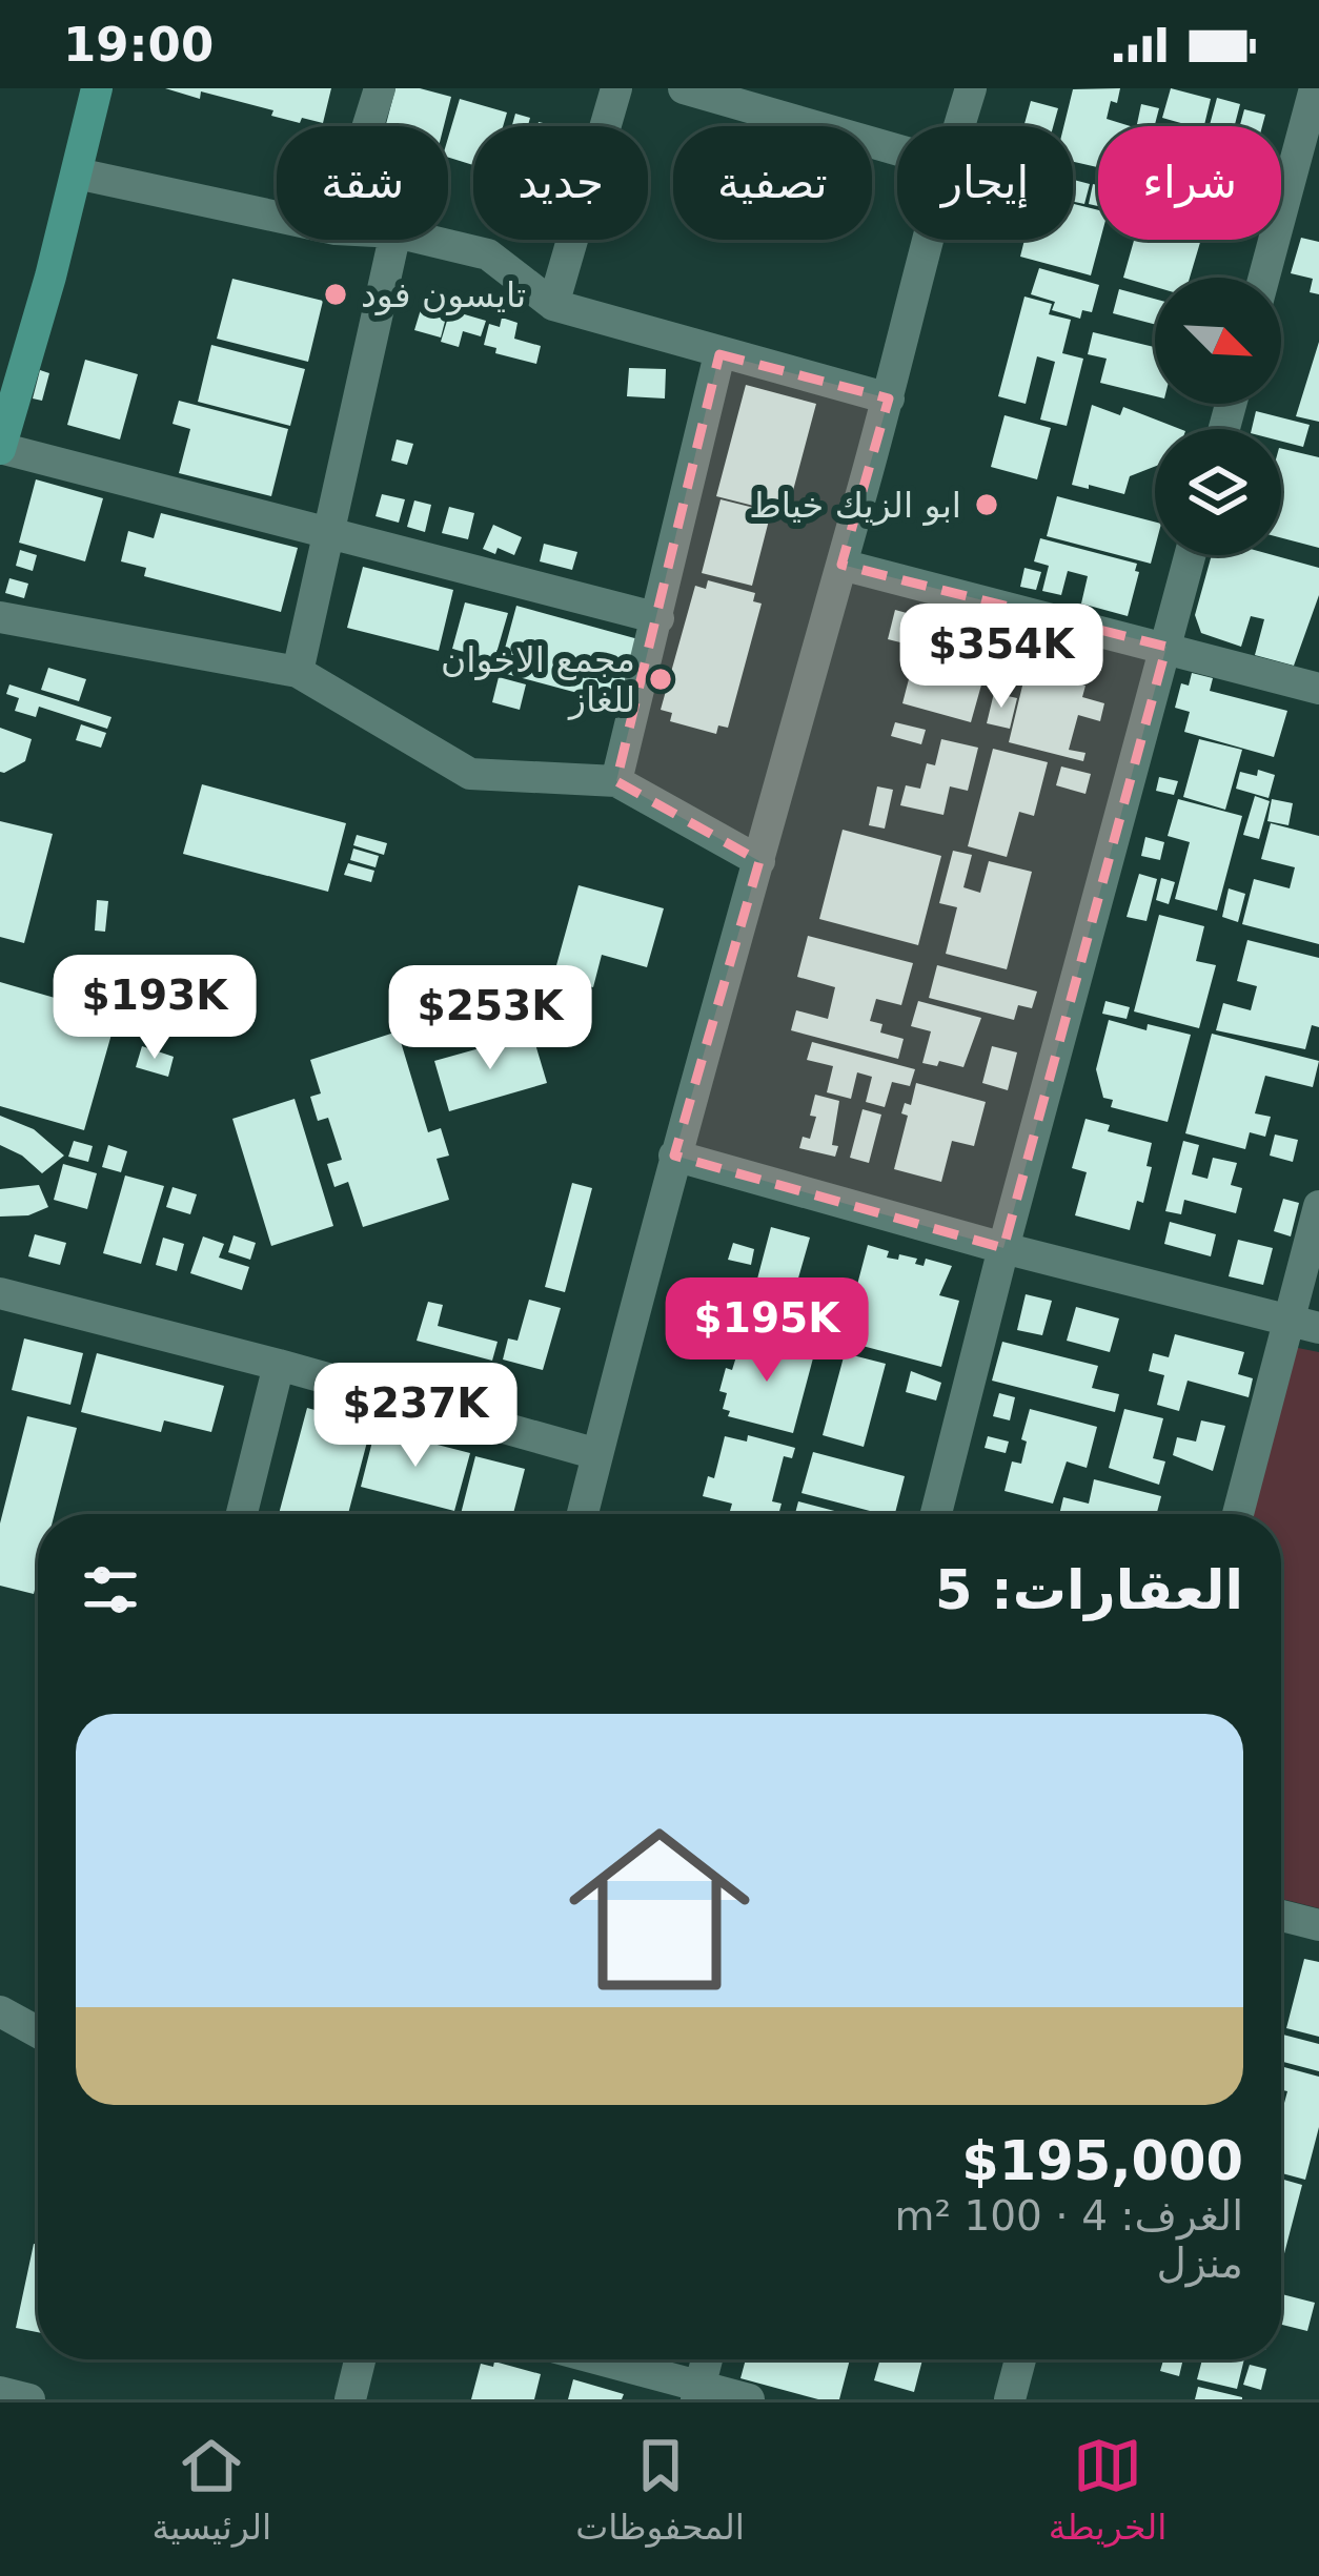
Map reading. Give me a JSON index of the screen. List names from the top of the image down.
{
  "places": ["تايسون فود", "ابو الزيك خياط", "مجمع الاخوان للغاز"],
  "north": "bottom right",
  "page": {
    "status": "19:00",
    "chip": [
      "شراء",
      "إيجار",
      "تصفية",
      "جديد",
      "شقة"
    ],
    "price": [
      "$354K",
      "$193K",
      "$253K",
      "$195K",
      "$237K"
    ],
    "heading": "العقارات: 5",
    "list": [
      {
        "name": "$195,000",
        "note": "الغرف: 4 · 100 m² · منزل"
      }
    ],
    "tabs": ["الخريطة", "المحفوظات", "الرئيسية"]
  }
}
